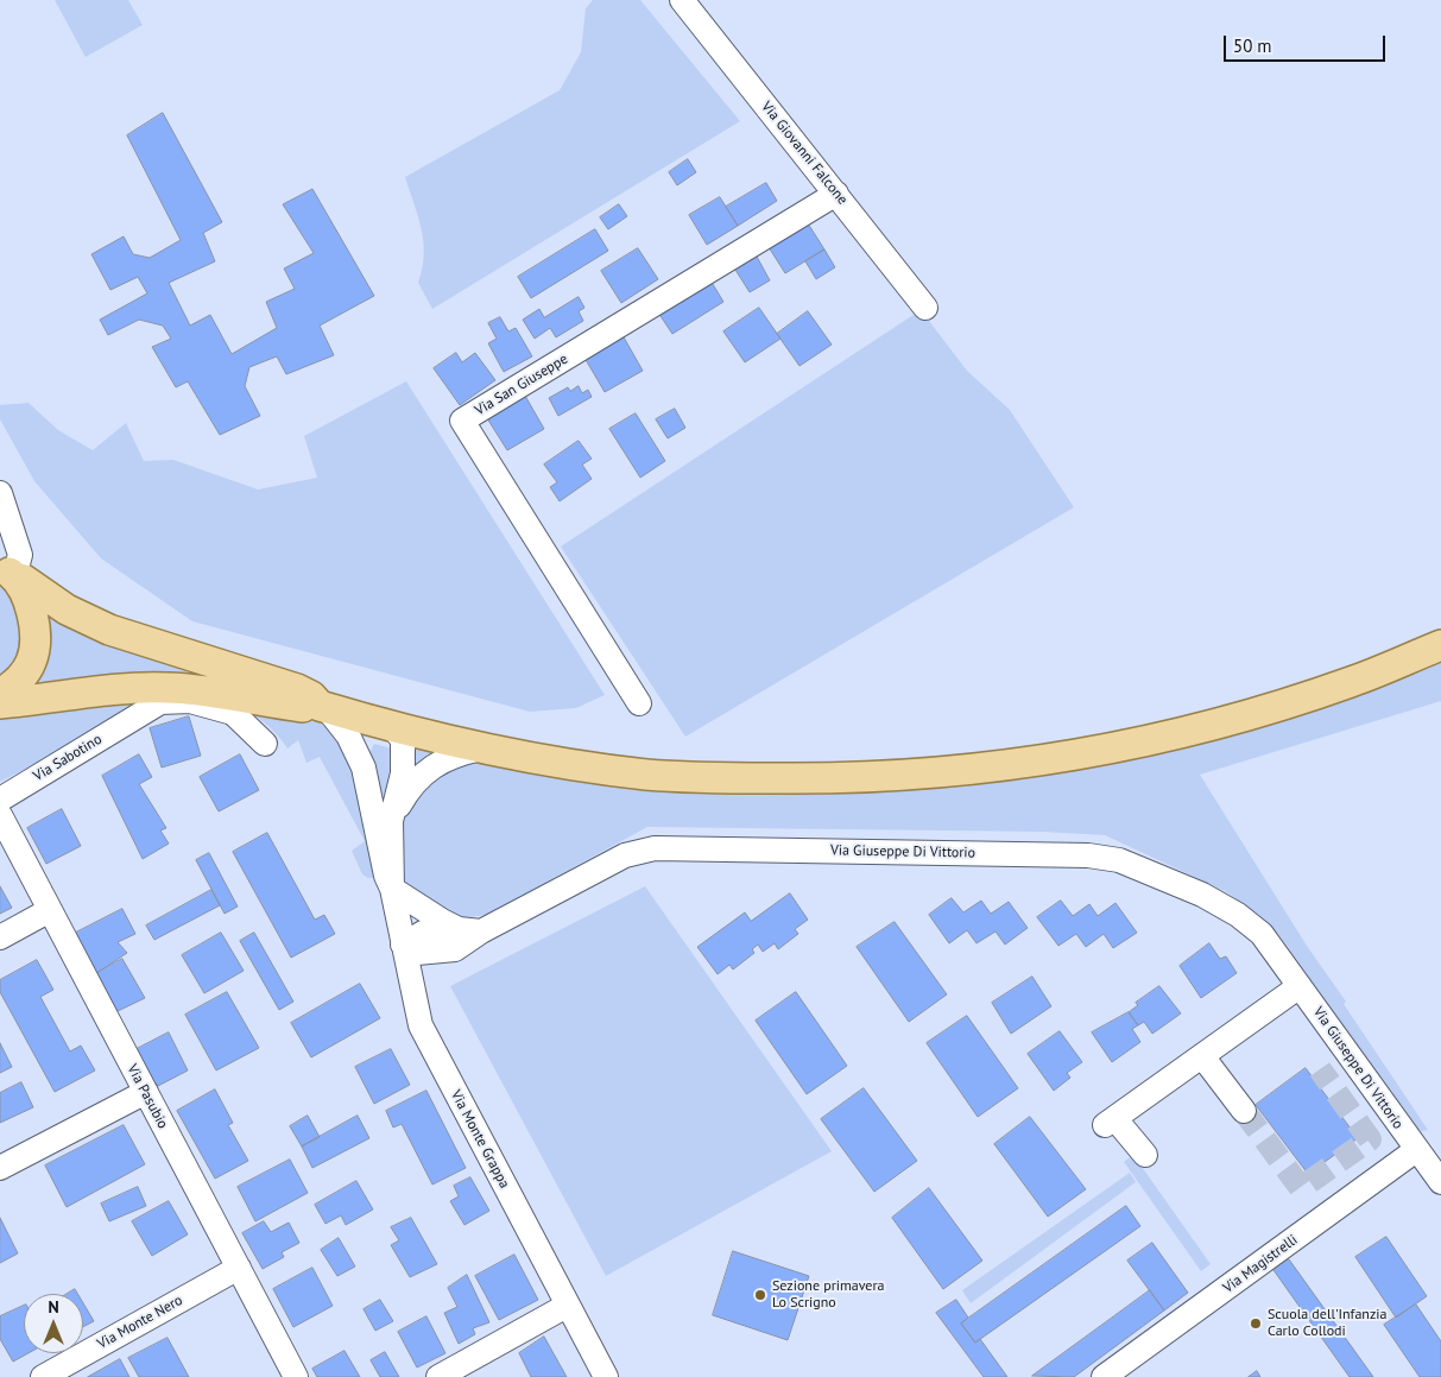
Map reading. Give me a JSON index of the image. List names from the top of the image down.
{
  "streets": {
    "street": [
      "Via Giovanni Falcone",
      "Via San Giuseppe",
      "Via Sabotino",
      "Via Giuseppe Di Vittorio",
      "Via Pasubio",
      "Via Monte Grappa",
      "Via Magistrelli",
      "Via Monte Nero"
    ]
  },
  "crossings": [
    ["Via Giovanni Falcone", "Via San Giuseppe"],
    ["Via Giuseppe Di Vittorio", "Via Monte Grappa"],
    ["Via Giuseppe Di Vittorio", "Via Magistrelli"],
    ["Via Pasubio", "Via Monte Nero"]
  ],
  "places": ["Sezione primavera Lo Scrigno", "Scuola dell'Infanzia Carlo Collodi"],
  "scale_bar": "50 m",
  "north": "top"
}
